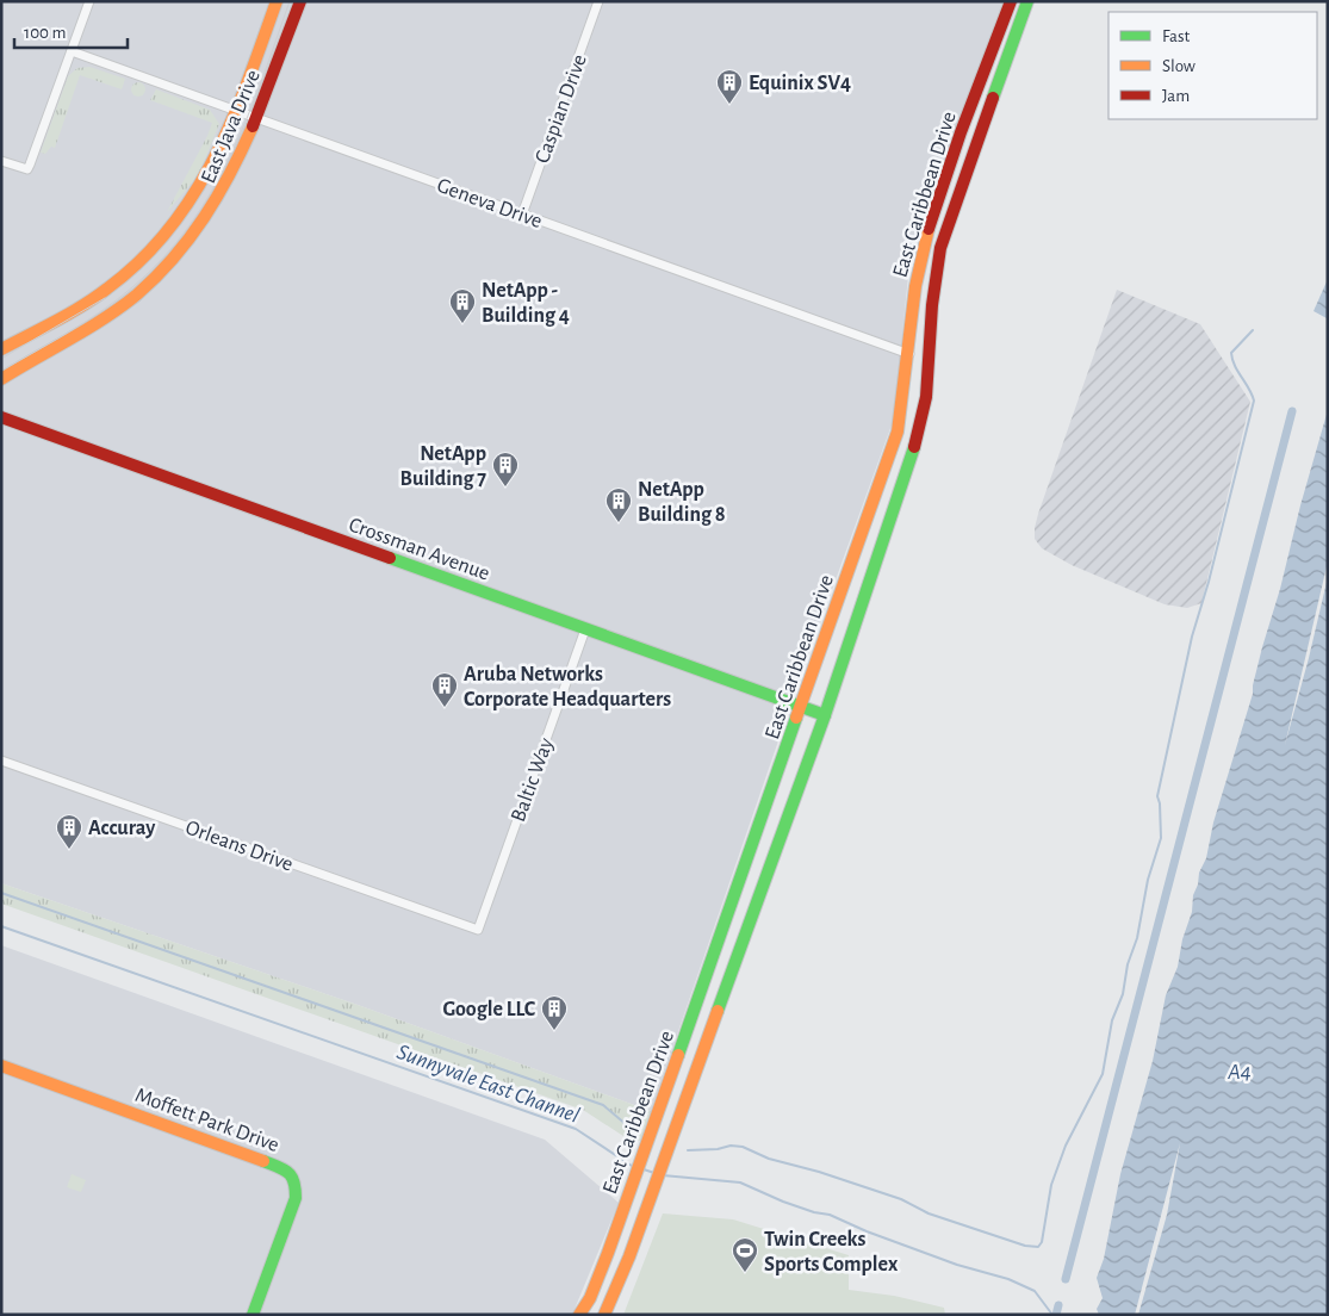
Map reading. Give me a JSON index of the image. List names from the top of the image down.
{
  "streets": {
    "main road": [
      "East Java Drive",
      "East Caribbean Drive",
      "Crossman Avenue",
      "Moffett Park Drive"
    ],
    "street": [
      "Caspian Drive",
      "Geneva Drive",
      "Baltic Way",
      "Orleans Drive"
    ]
  },
  "crossings": [
    ["Caspian Drive", "Geneva Drive"],
    ["East Java Drive", "Geneva Drive"],
    ["East Caribbean Drive", "Geneva Drive"],
    ["East Caribbean Drive", "Crossman Avenue"],
    ["Crossman Avenue", "Baltic Way"],
    ["Baltic Way", "Orleans Drive"]
  ],
  "water": ["A4", "Sunnyvale East Channel"],
  "places": {
    "building": [
      "Equinix SV4",
      "NetApp - Building 4",
      "NetApp Building 7",
      "NetApp Building 8",
      "Aruba Networks Corporate Headquarters",
      "Accuray",
      "Google LLC"
    ],
    "sports": ["Twin Creeks Sports Complex"]
  },
  "legend": ["Fast", "Slow", "Jam"],
  "scale_bar": "100 m"
}
